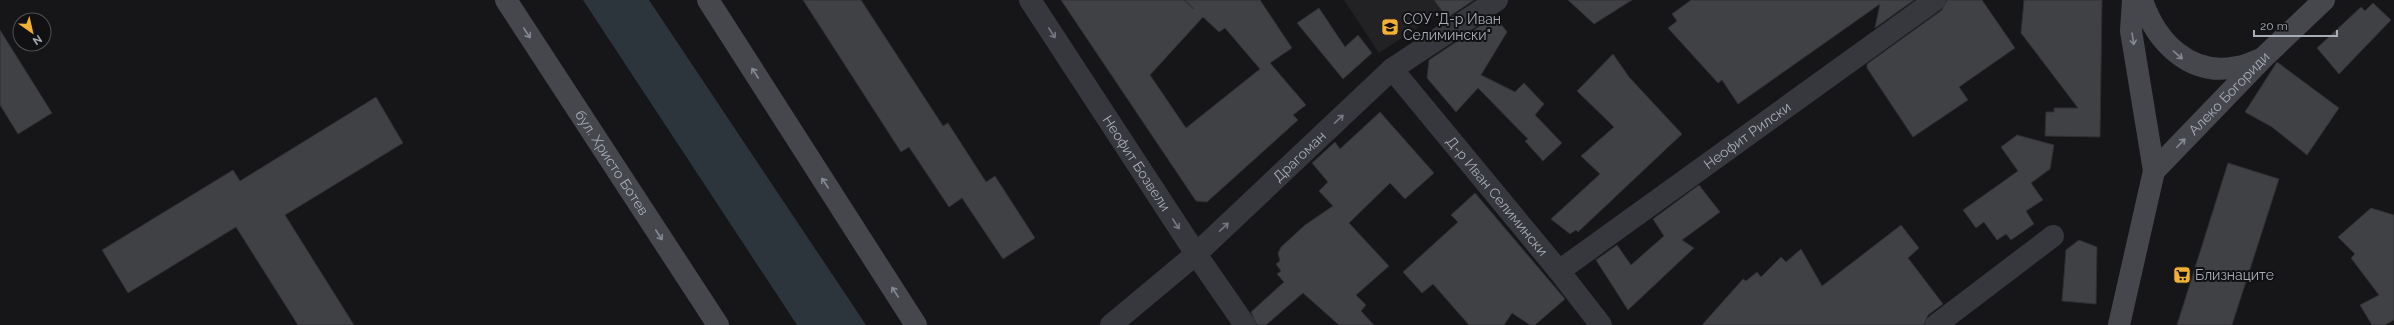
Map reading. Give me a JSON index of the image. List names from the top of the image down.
{
  "streets": {
    "main road": ["Алеко Богориди", "бул. Христо Ботев"],
    "street": [
      "Неофит Рилски",
      "Драгоман",
      "Неофит Бозвели",
      "Д-р Иван Селимински"
    ]
  },
  "crossings": [
    ["Неофит Рилски", "Д-р Иван Селимински"],
    ["Драгоман", "Неофит Бозвели"],
    ["Драгоман", "Д-р Иван Селимински"]
  ],
  "one_way": ["Алеко Богориди", "Драгоман", "Неофит Бозвели"],
  "places": {
    "school or university": ["СОУ \"Д-р Иван Селимински\""],
    "supermarket": ["Близнаците"]
  },
  "scale_bar": "20 m",
  "north": "bottom right"
}
